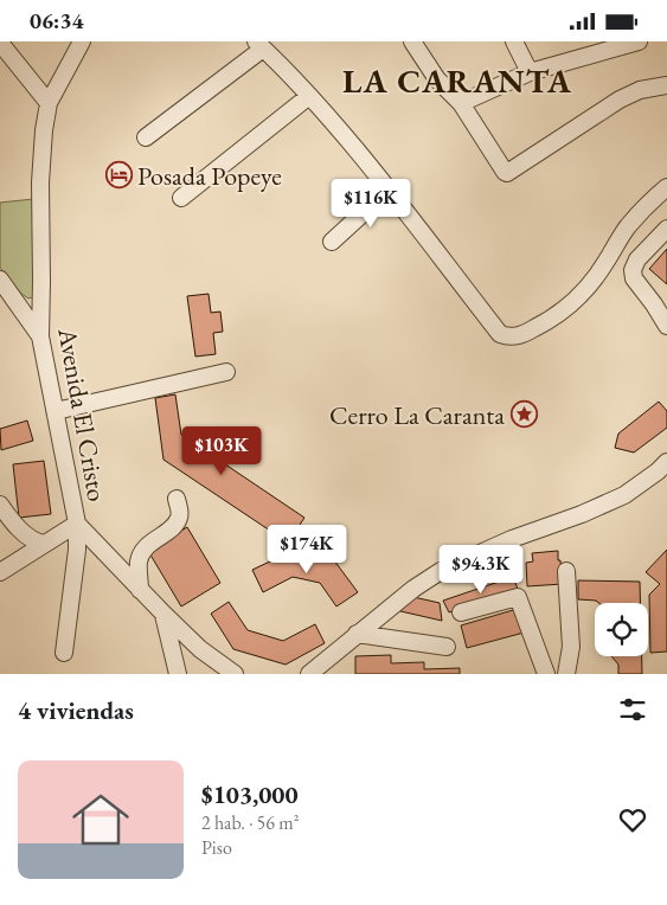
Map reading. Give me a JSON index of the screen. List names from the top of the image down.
{
  "streets": {
    "street": ["Avenida El Cristo"]
  },
  "districts": ["LA CARANTA"],
  "places": {
    "hotel": ["Posada Popeye"],
    "place": ["Cerro La Caranta"]
  },
  "page": {
    "status": "06:34",
    "price": [
      "$116K",
      "$103K",
      "$174K",
      "$94.3K"
    ],
    "heading": "4 viviendas",
    "list": [
      {
        "name": "$103,000",
        "note": "2 hab. · 56 m² · Piso"
      }
    ]
  }
}
